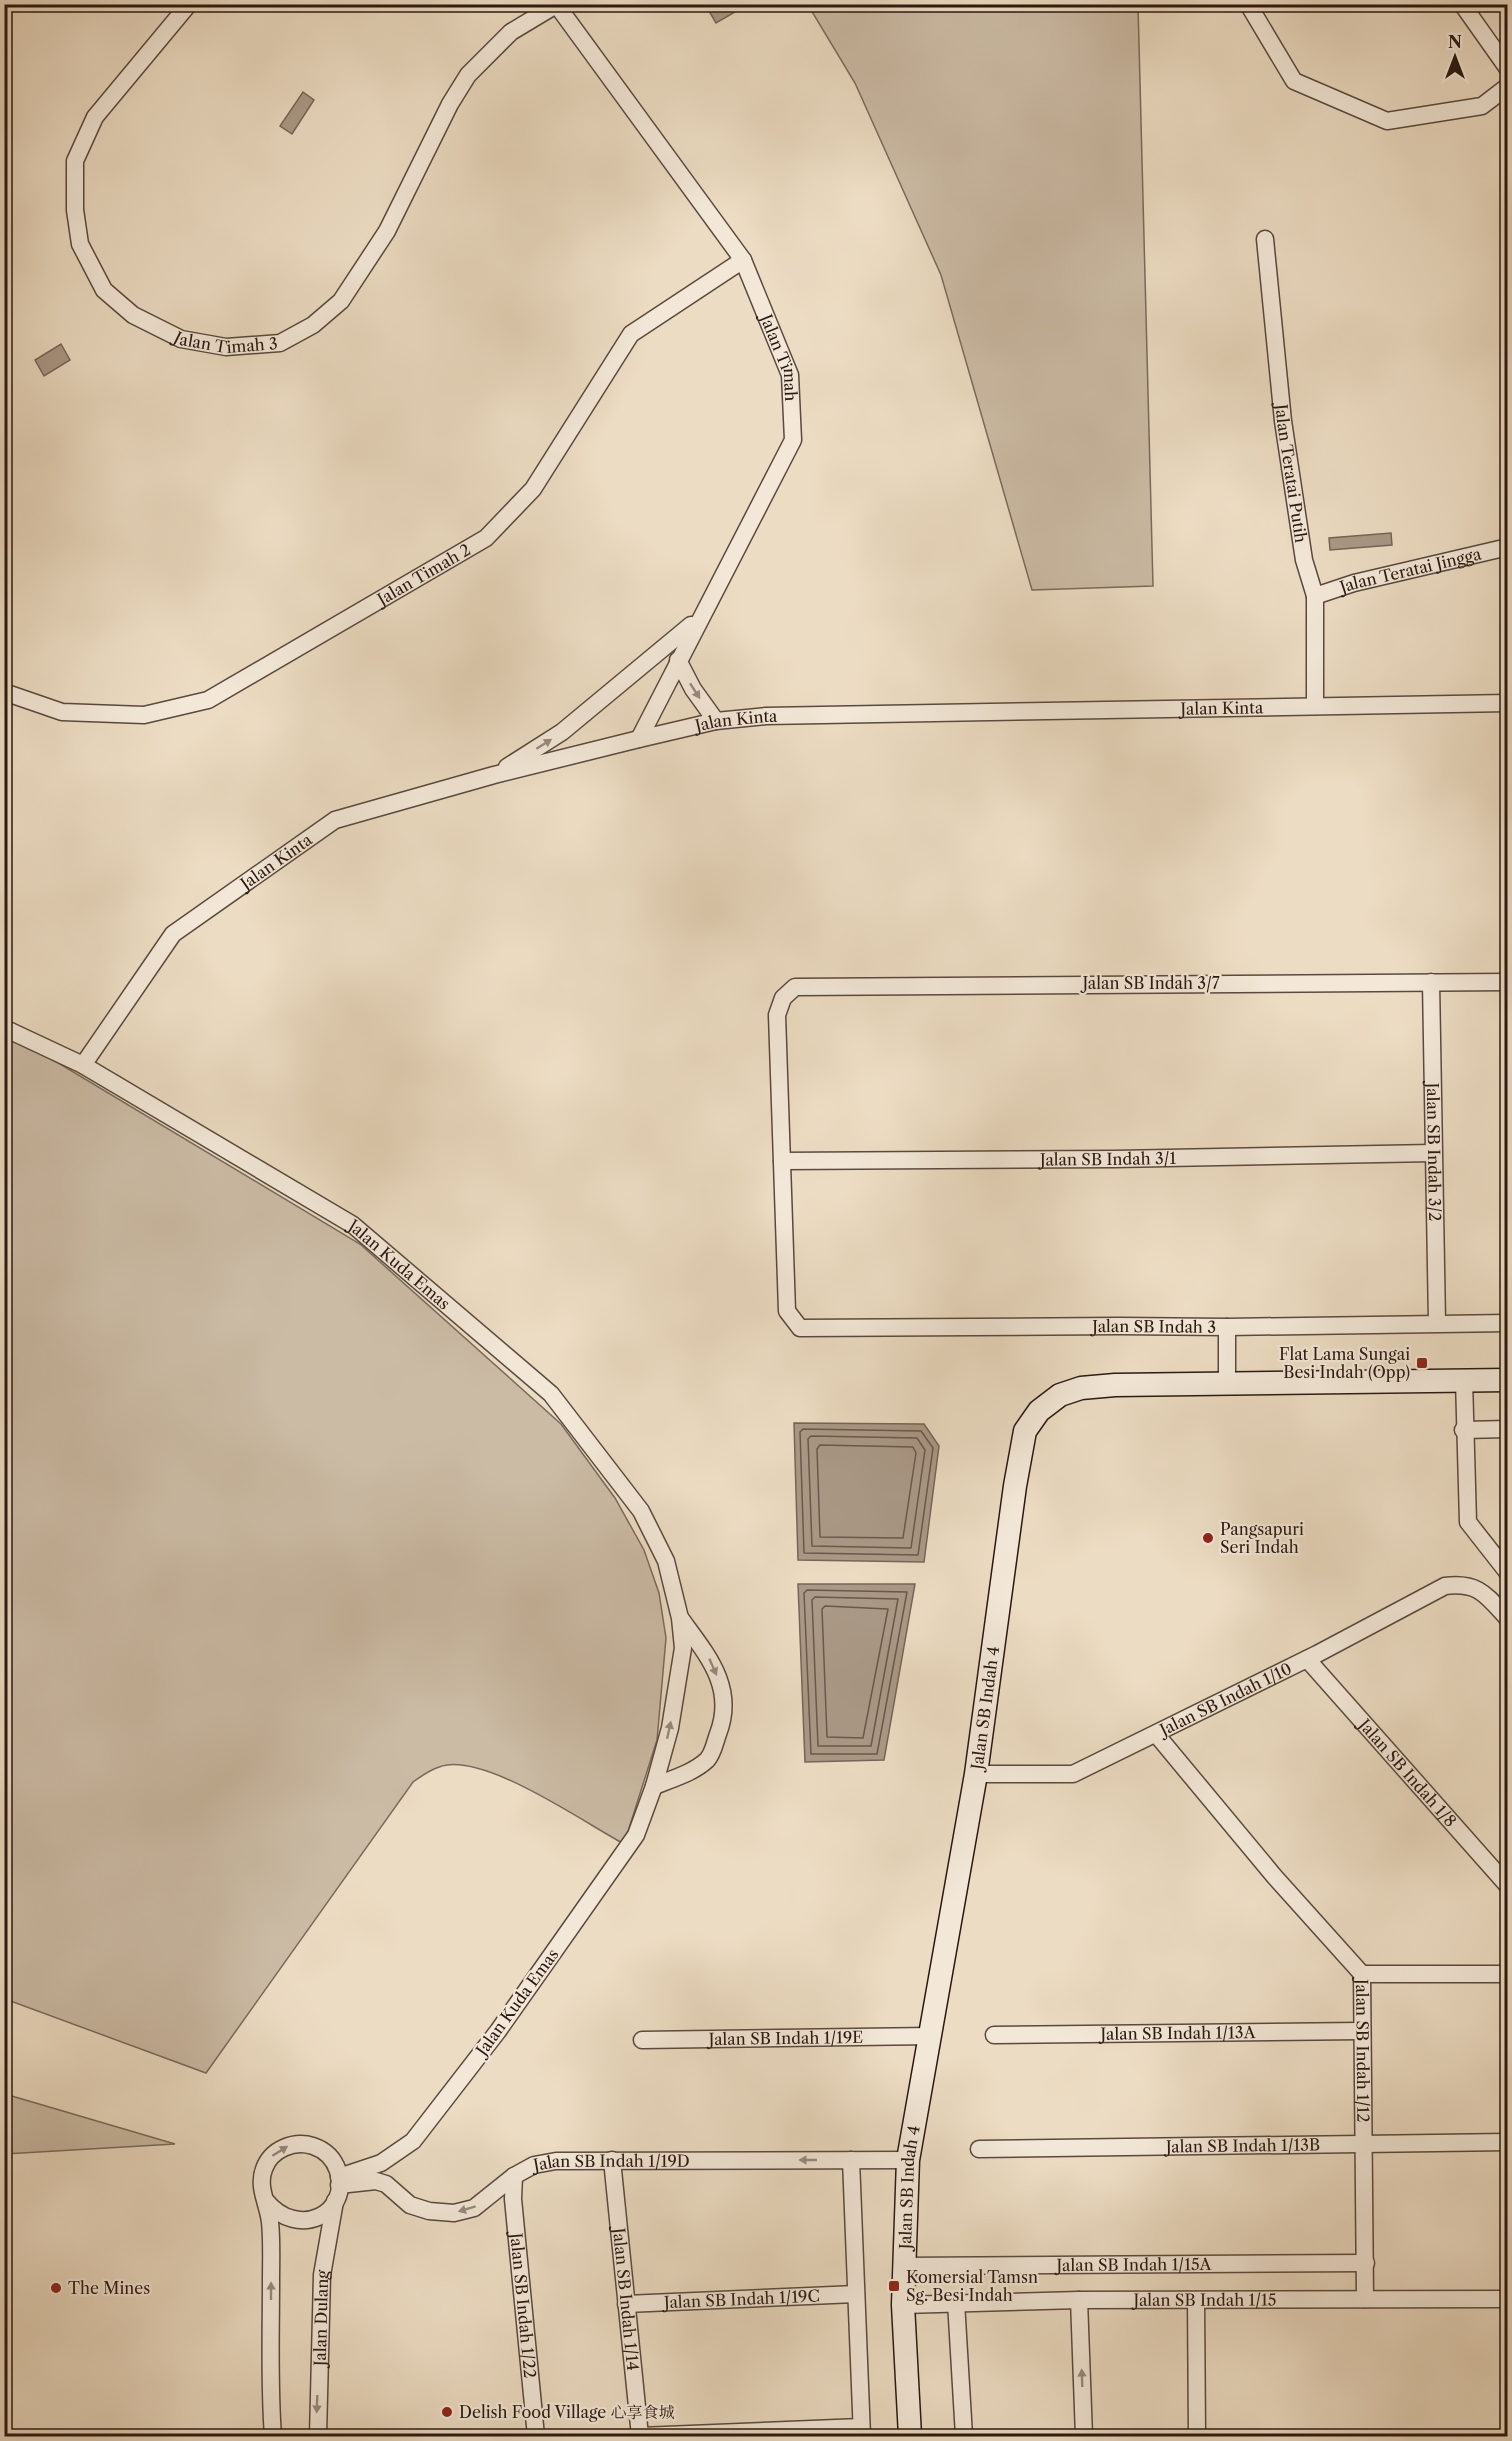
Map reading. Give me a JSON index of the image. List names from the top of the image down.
{
  "streets": {
    "street": [
      "Jalan Timah 3",
      "Jalan Timah",
      "Jalan Teratai Putih",
      "Jalan Teratai Jingga",
      "Jalan Timah 2",
      "Jalan Kinta",
      "Jalan SB Indah 3/7",
      "Jalan SB Indah 3/2",
      "Jalan SB Indah 3/1",
      "Jalan Kuda Emas",
      "Jalan SB Indah 3",
      "Jalan SB Indah 1/10",
      "Jalan SB Indah 4",
      "Jalan SB Indah 1/8",
      "Jalan SB Indah 1/13A",
      "Jalan SB Indah 1/19E",
      "Jalan SB Indah 1/12",
      "Jalan SB Indah 1/13B",
      "Jalan SB Indah 1/19D",
      "Jalan SB Indah 1/15A",
      "Jalan SB Indah 1/14",
      "Jalan SB Indah 1/19C",
      "Jalan SB Indah 1/15",
      "Jalan SB Indah 1/22",
      "Jalan Dulang"
    ]
  },
  "crossings": [
    ["Jalan Timah 3", "Jalan Timah"],
    ["Jalan Timah", "Jalan Timah 2"],
    ["Jalan Timah", "Jalan Kinta"],
    ["Jalan Teratai Putih", "Jalan Teratai Jingga"],
    ["Jalan Teratai Putih", "Jalan Kinta"],
    ["Jalan Kinta", "Jalan Kuda Emas"],
    ["Jalan SB Indah 3/7", "Jalan SB Indah 3/2"],
    ["Jalan SB Indah 3/7", "Jalan SB Indah 3/1"],
    ["Jalan SB Indah 3/7", "Jalan SB Indah 3"],
    ["Jalan SB Indah 3/2", "Jalan SB Indah 3/1"],
    ["Jalan SB Indah 3/2", "Jalan SB Indah 3"],
    ["Jalan SB Indah 3/1", "Jalan SB Indah 3"],
    ["Jalan Kuda Emas", "Jalan SB Indah 1/19D"],
    ["Jalan Kuda Emas", "Jalan Dulang"],
    ["Jalan SB Indah 1/10", "Jalan SB Indah 4"],
    ["Jalan SB Indah 1/10", "Jalan SB Indah 1/8"],
    ["Jalan SB Indah 1/10", "Jalan SB Indah 1/12"],
    ["Jalan SB Indah 4", "Jalan SB Indah 1/19E"],
    ["Jalan SB Indah 4", "Jalan SB Indah 1/19D"],
    ["Jalan SB Indah 4", "Jalan SB Indah 1/15A"],
    ["Jalan SB Indah 4", "Jalan SB Indah 1/15"],
    ["Jalan SB Indah 1/13A", "Jalan SB Indah 1/12"],
    ["Jalan SB Indah 1/12", "Jalan SB Indah 1/13B"],
    ["Jalan SB Indah 1/12", "Jalan SB Indah 1/15A"],
    ["Jalan SB Indah 1/12", "Jalan SB Indah 1/15"],
    ["Jalan SB Indah 1/19D", "Jalan SB Indah 1/14"],
    ["Jalan SB Indah 1/19D", "Jalan SB Indah 1/22"],
    ["Jalan SB Indah 1/19D", "Jalan Dulang"],
    ["Jalan SB Indah 1/14", "Jalan SB Indah 1/19C"]
  ],
  "one_way": ["Jalan SB Indah 1/19D"],
  "places": {
    "transit": ["Flat Lama Sungai Besi Indah (Opp)", "Komersial Tamsn Sg. Besi Indah"],
    "other": ["Pangsapuri Seri Indah", "The Mines", "Delish Food Village 心享食城"]
  },
  "north": "top"
}
